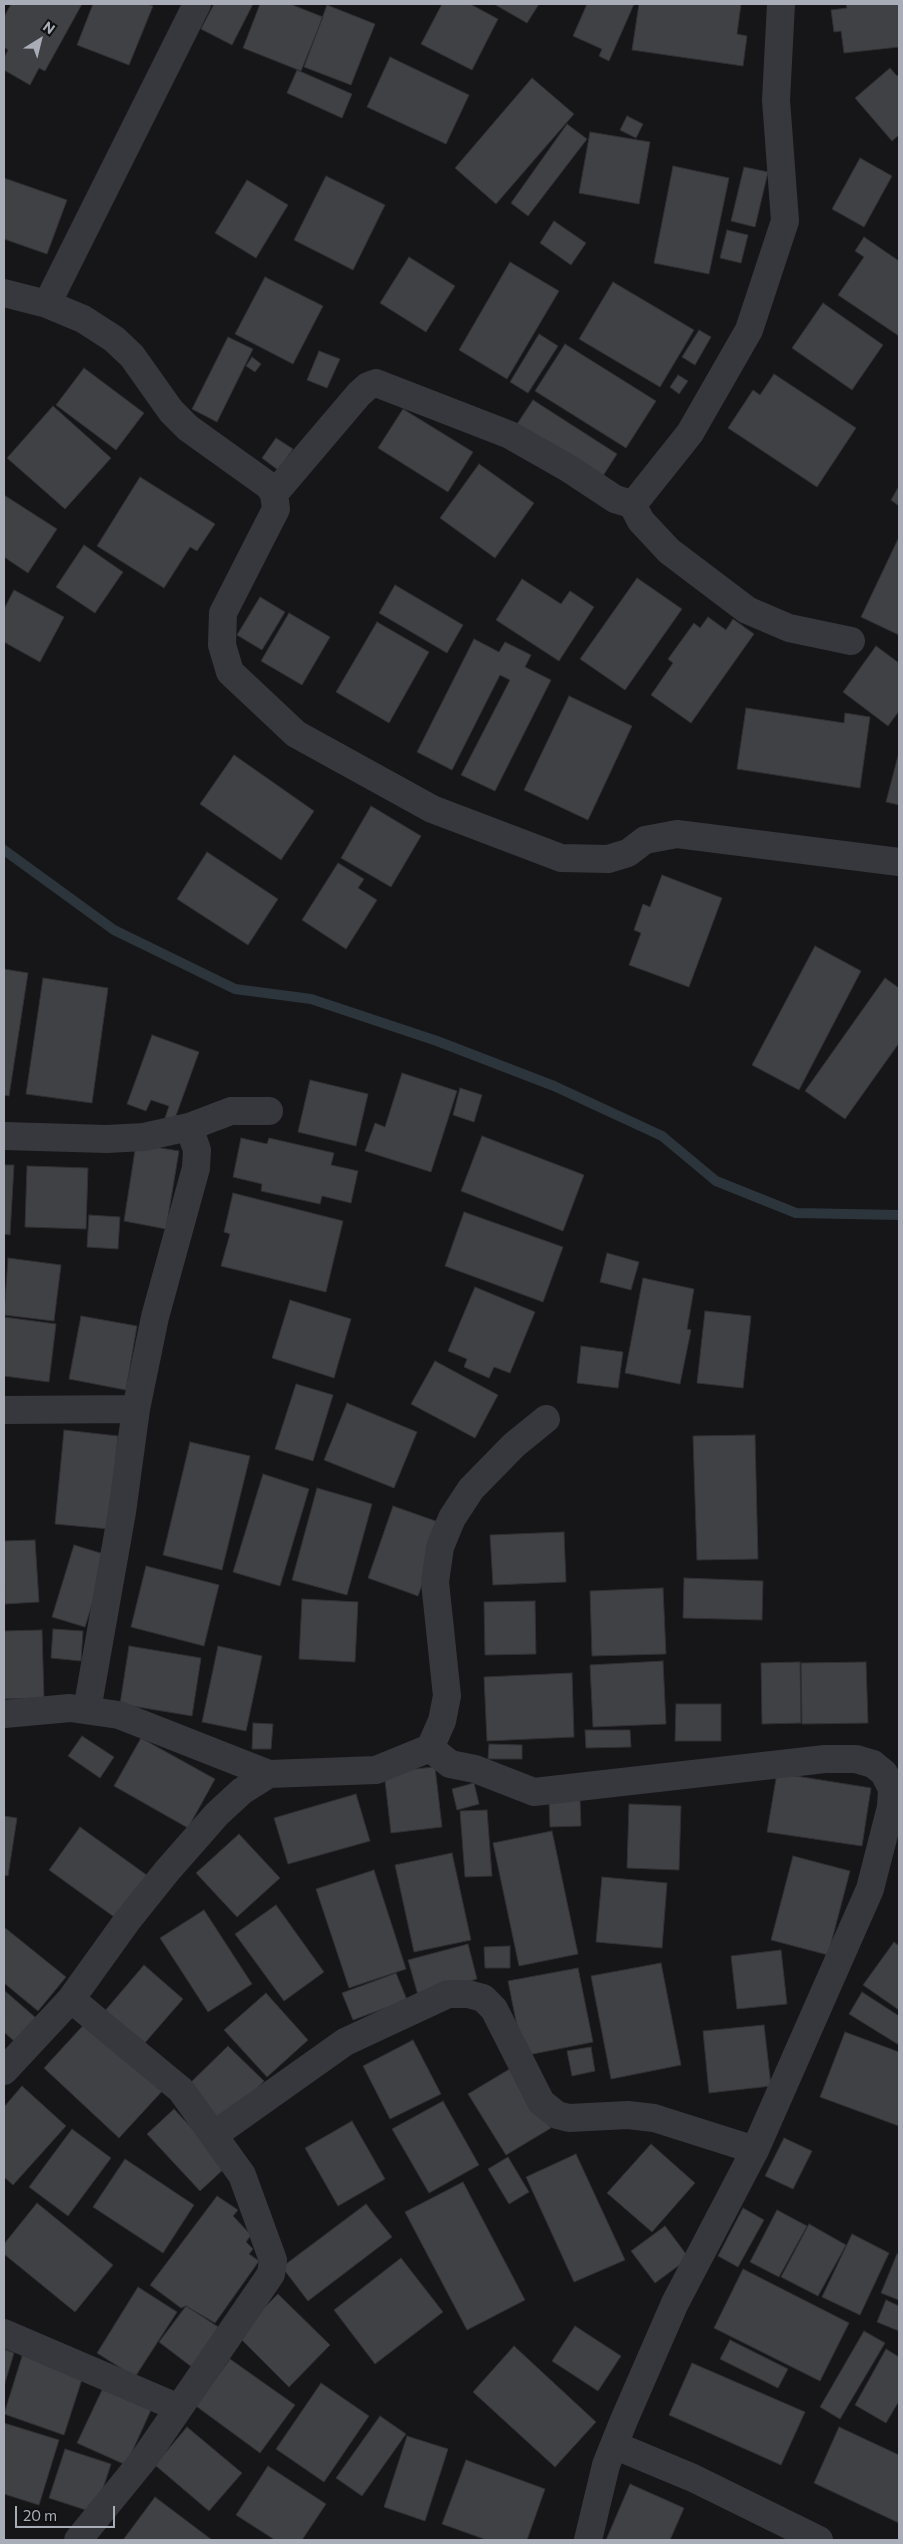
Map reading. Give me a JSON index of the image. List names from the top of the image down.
{
  "scale_bar": "20 m",
  "north": "top right"
}
